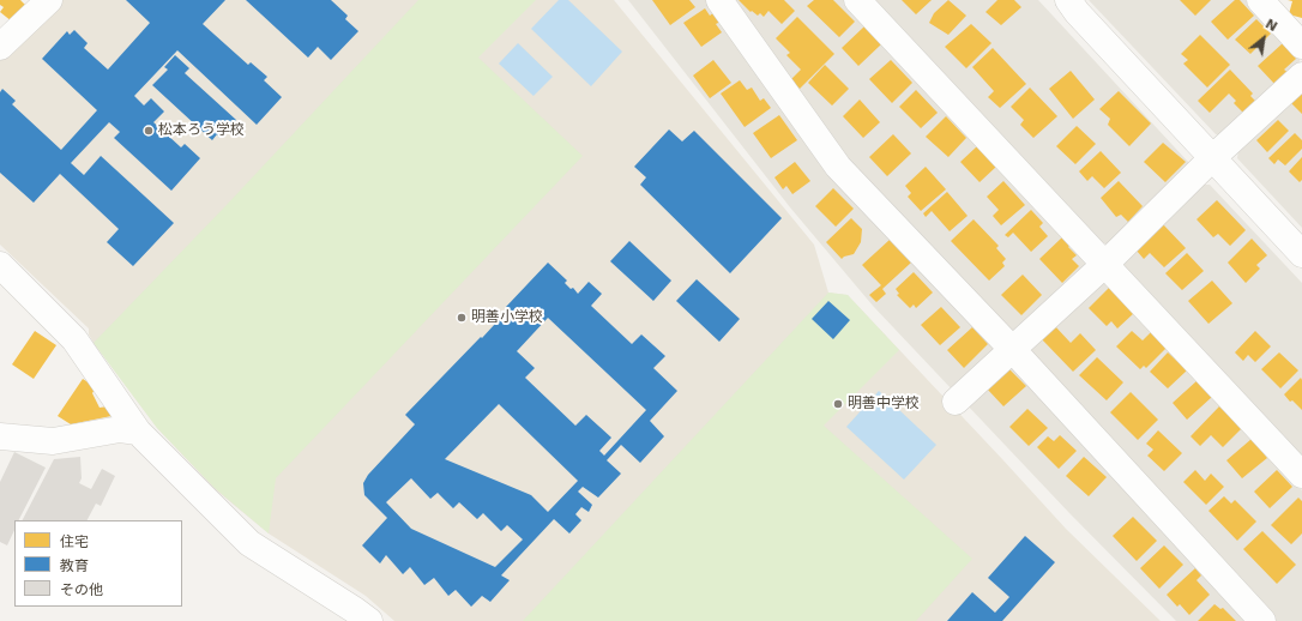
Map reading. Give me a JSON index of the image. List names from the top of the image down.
{
  "places": ["松本ろう学校", "明善小学校", "明善中学校"],
  "legend": ["住宅", "教育", "その他"],
  "north": "top right"
}
